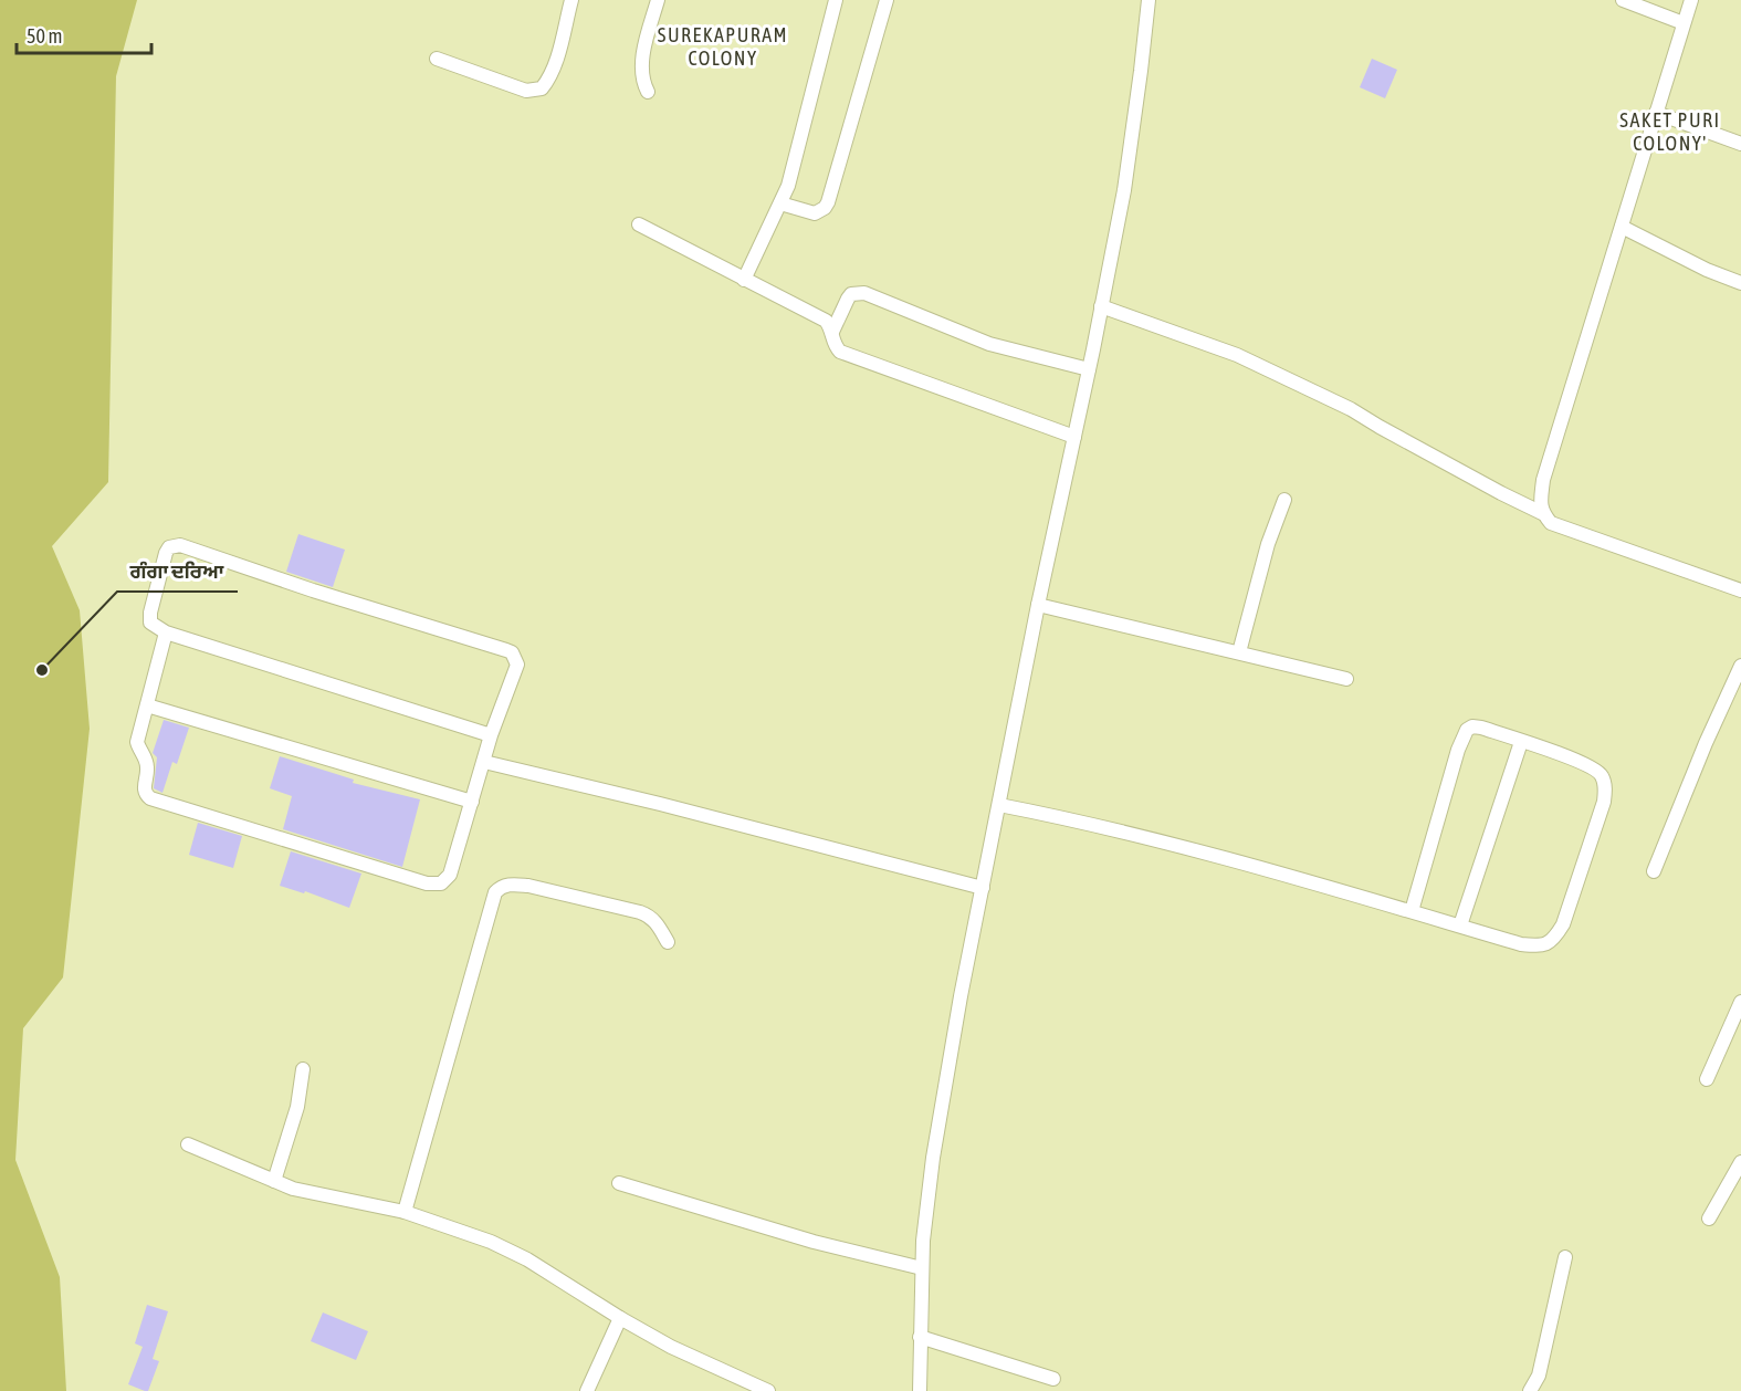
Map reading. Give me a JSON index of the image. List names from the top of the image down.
{
  "districts": ["SUREKAPURAM COLONY", "SAKET PURI COLONY'"],
  "places": ["ਗੰਗਾ ਦਰਿਆ"],
  "scale_bar": "50 m"
}
